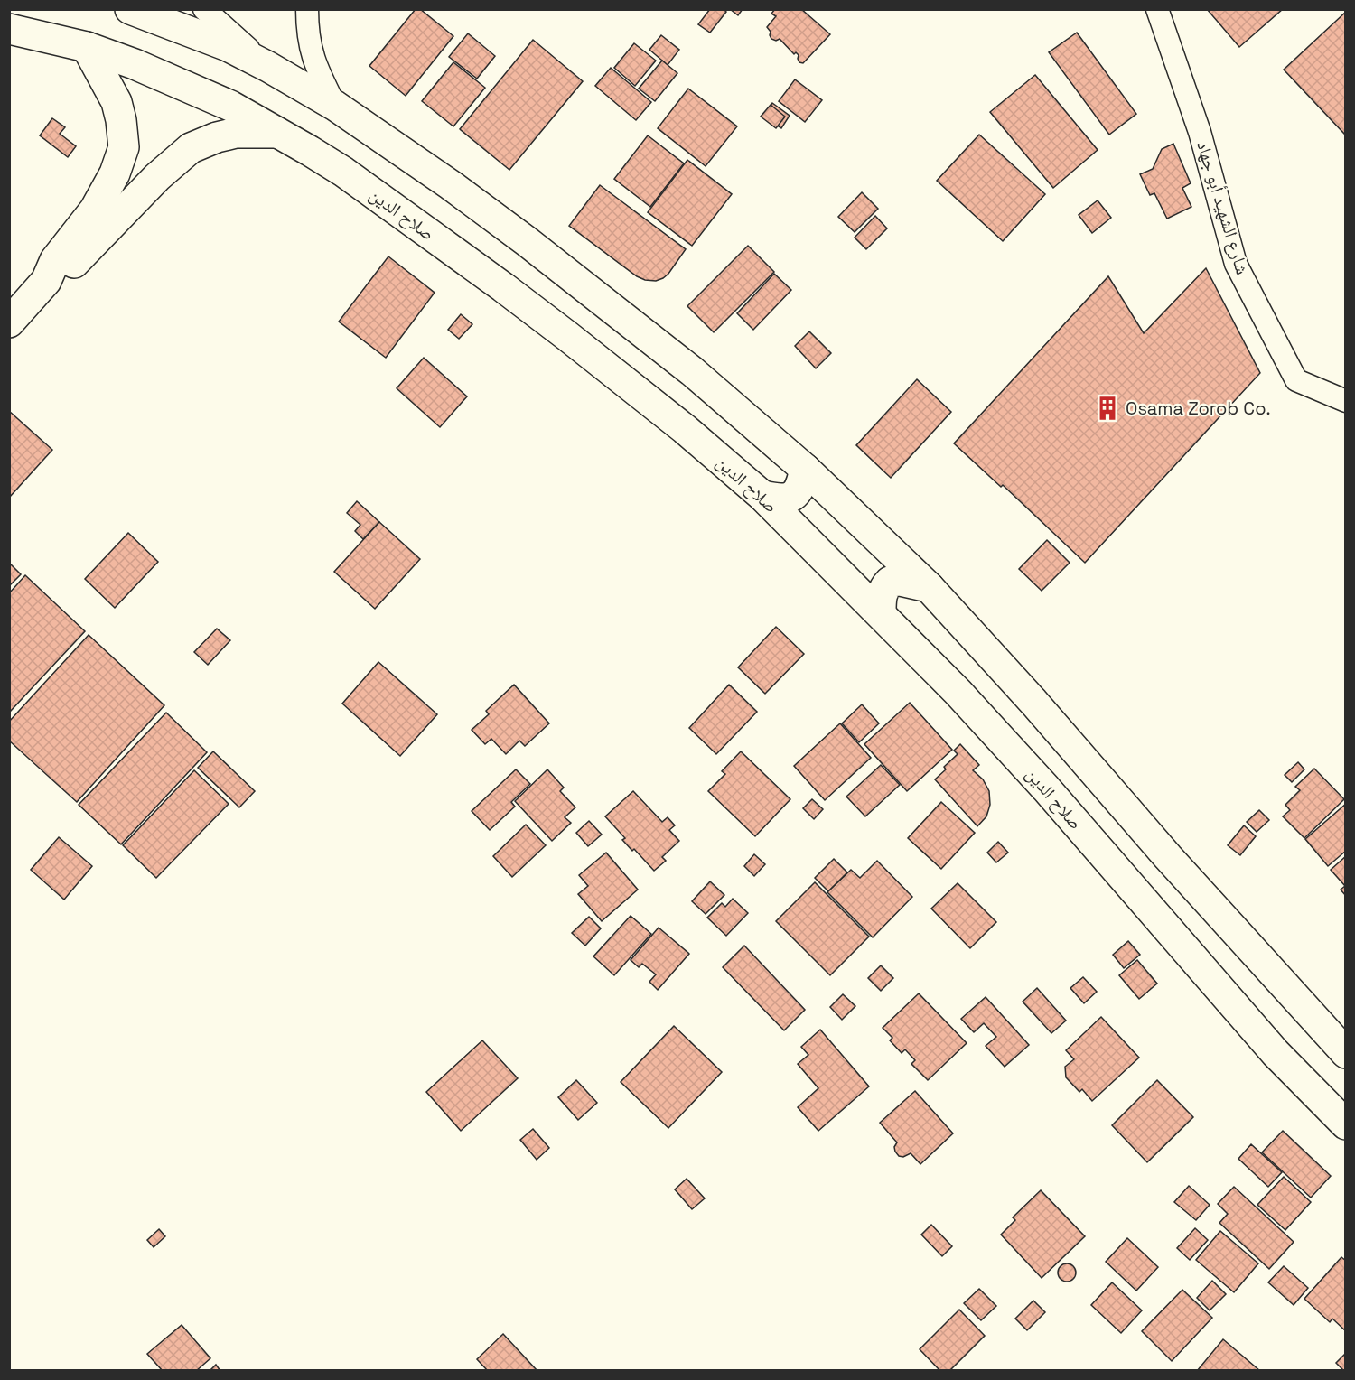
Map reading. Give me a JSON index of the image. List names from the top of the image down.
{
  "streets": {
    "main road": ["صلاح الدين"],
    "street": ["شارع الشهيد أبو جهاد"]
  },
  "places": {
    "building": ["Osama Zorob Co."]
  }
}
